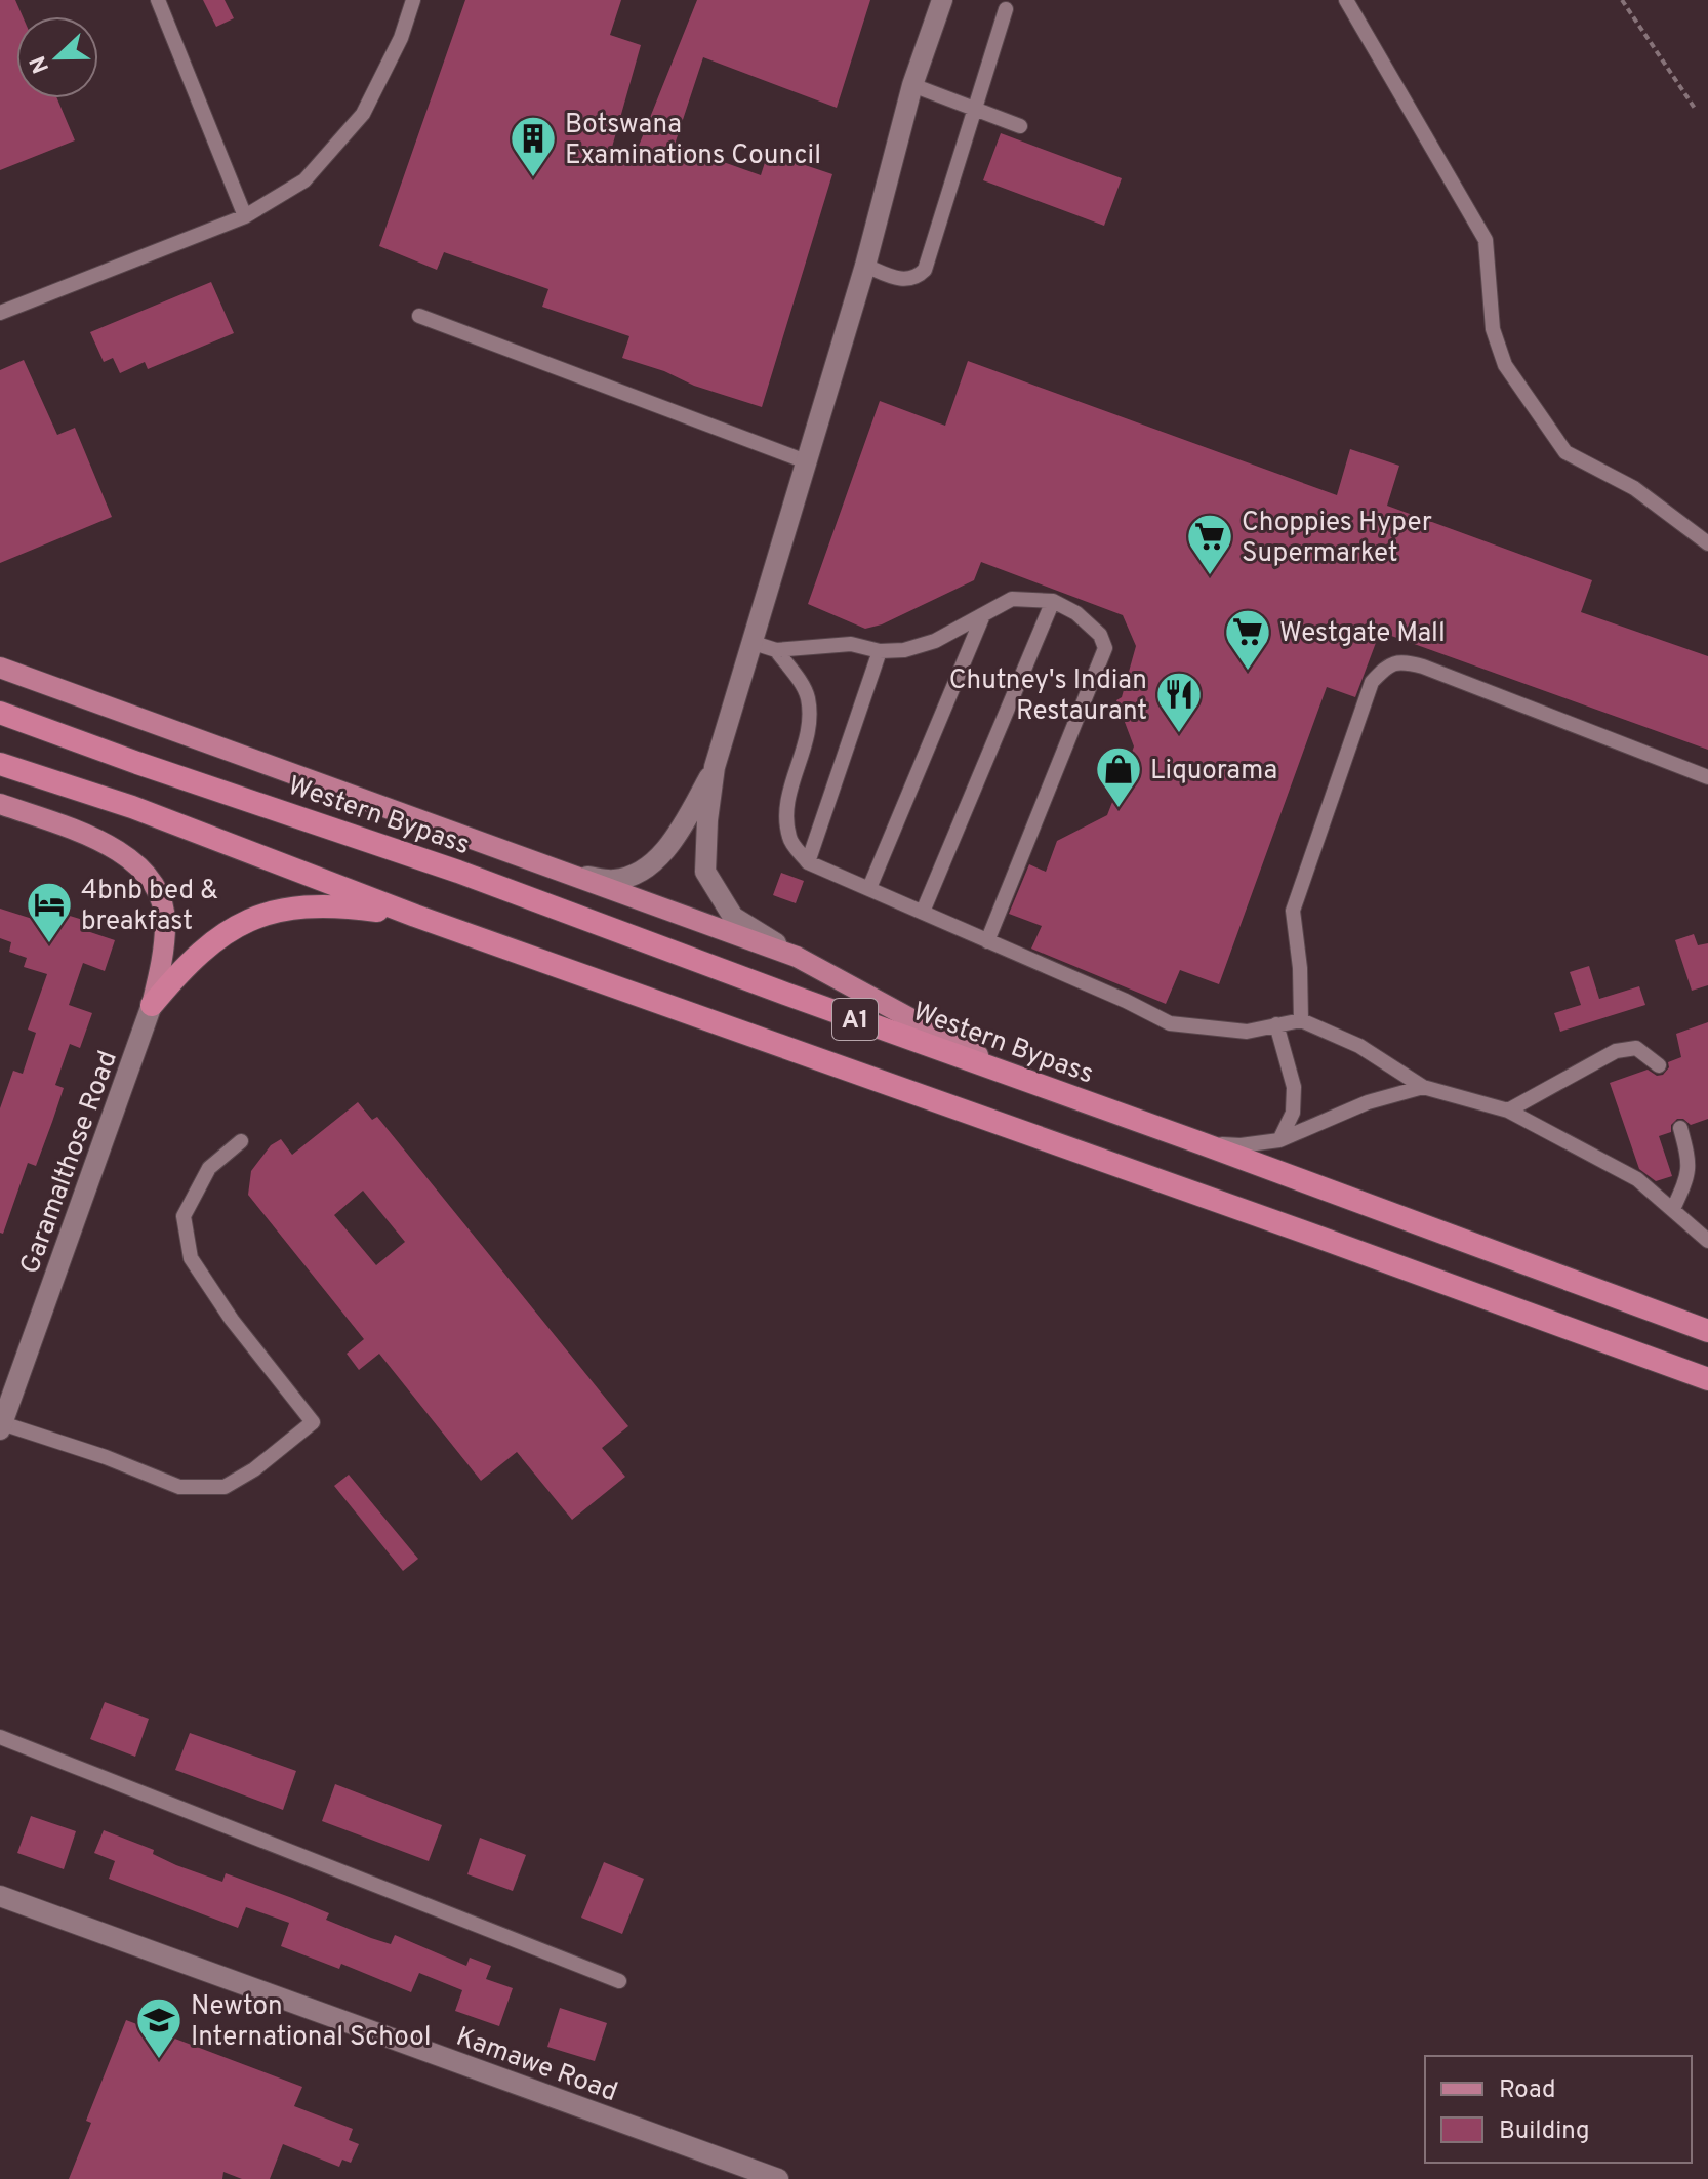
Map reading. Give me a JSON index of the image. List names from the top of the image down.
{
  "streets": {
    "highway": ["Western Bypass", "A1"],
    "street": ["Garamalthose Road", "Kamawe Road"]
  },
  "places": {
    "building": ["Botswana Examinations Council"],
    "supermarket": ["Choppies Hyper Supermarket", "Westgate Mall"],
    "restaurant": ["Chutney's Indian Restaurant"],
    "shop": ["Liquorama"],
    "hotel": ["4bnb bed & breakfast"],
    "school or university": ["Newton International School"]
  },
  "legend": ["Road", "Building"],
  "north": "left"
}
